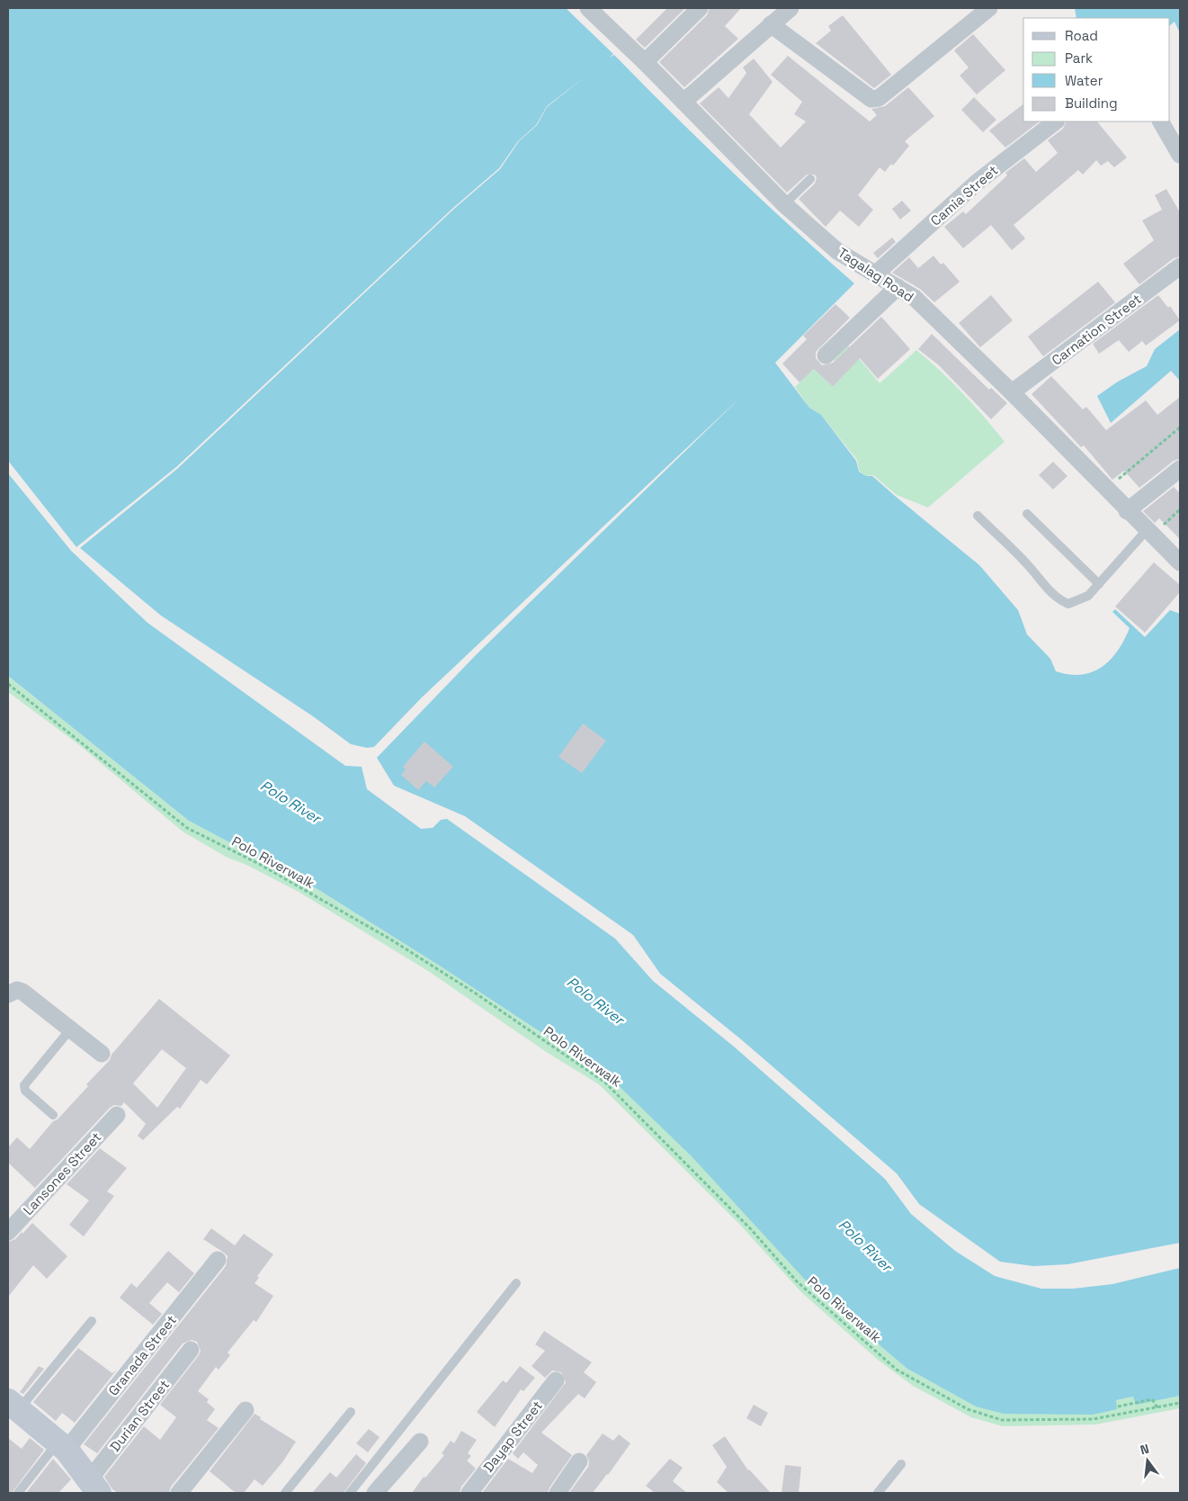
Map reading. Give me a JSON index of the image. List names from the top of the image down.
{
  "streets": {
    "street": [
      "Camia Street",
      "Tagalag Road",
      "Carnation Street",
      "Lansones Street",
      "Granada Street",
      "Durian Street",
      "Dayap Street"
    ],
    "path": ["Polo Riverwalk"]
  },
  "crossings": [
    ["Camia Street", "Tagalag Road"],
    ["Tagalag Road", "Carnation Street"]
  ],
  "water": ["Polo River"],
  "legend": [
    "Road",
    "Park",
    "Water",
    "Building"
  ],
  "north": "top"
}
